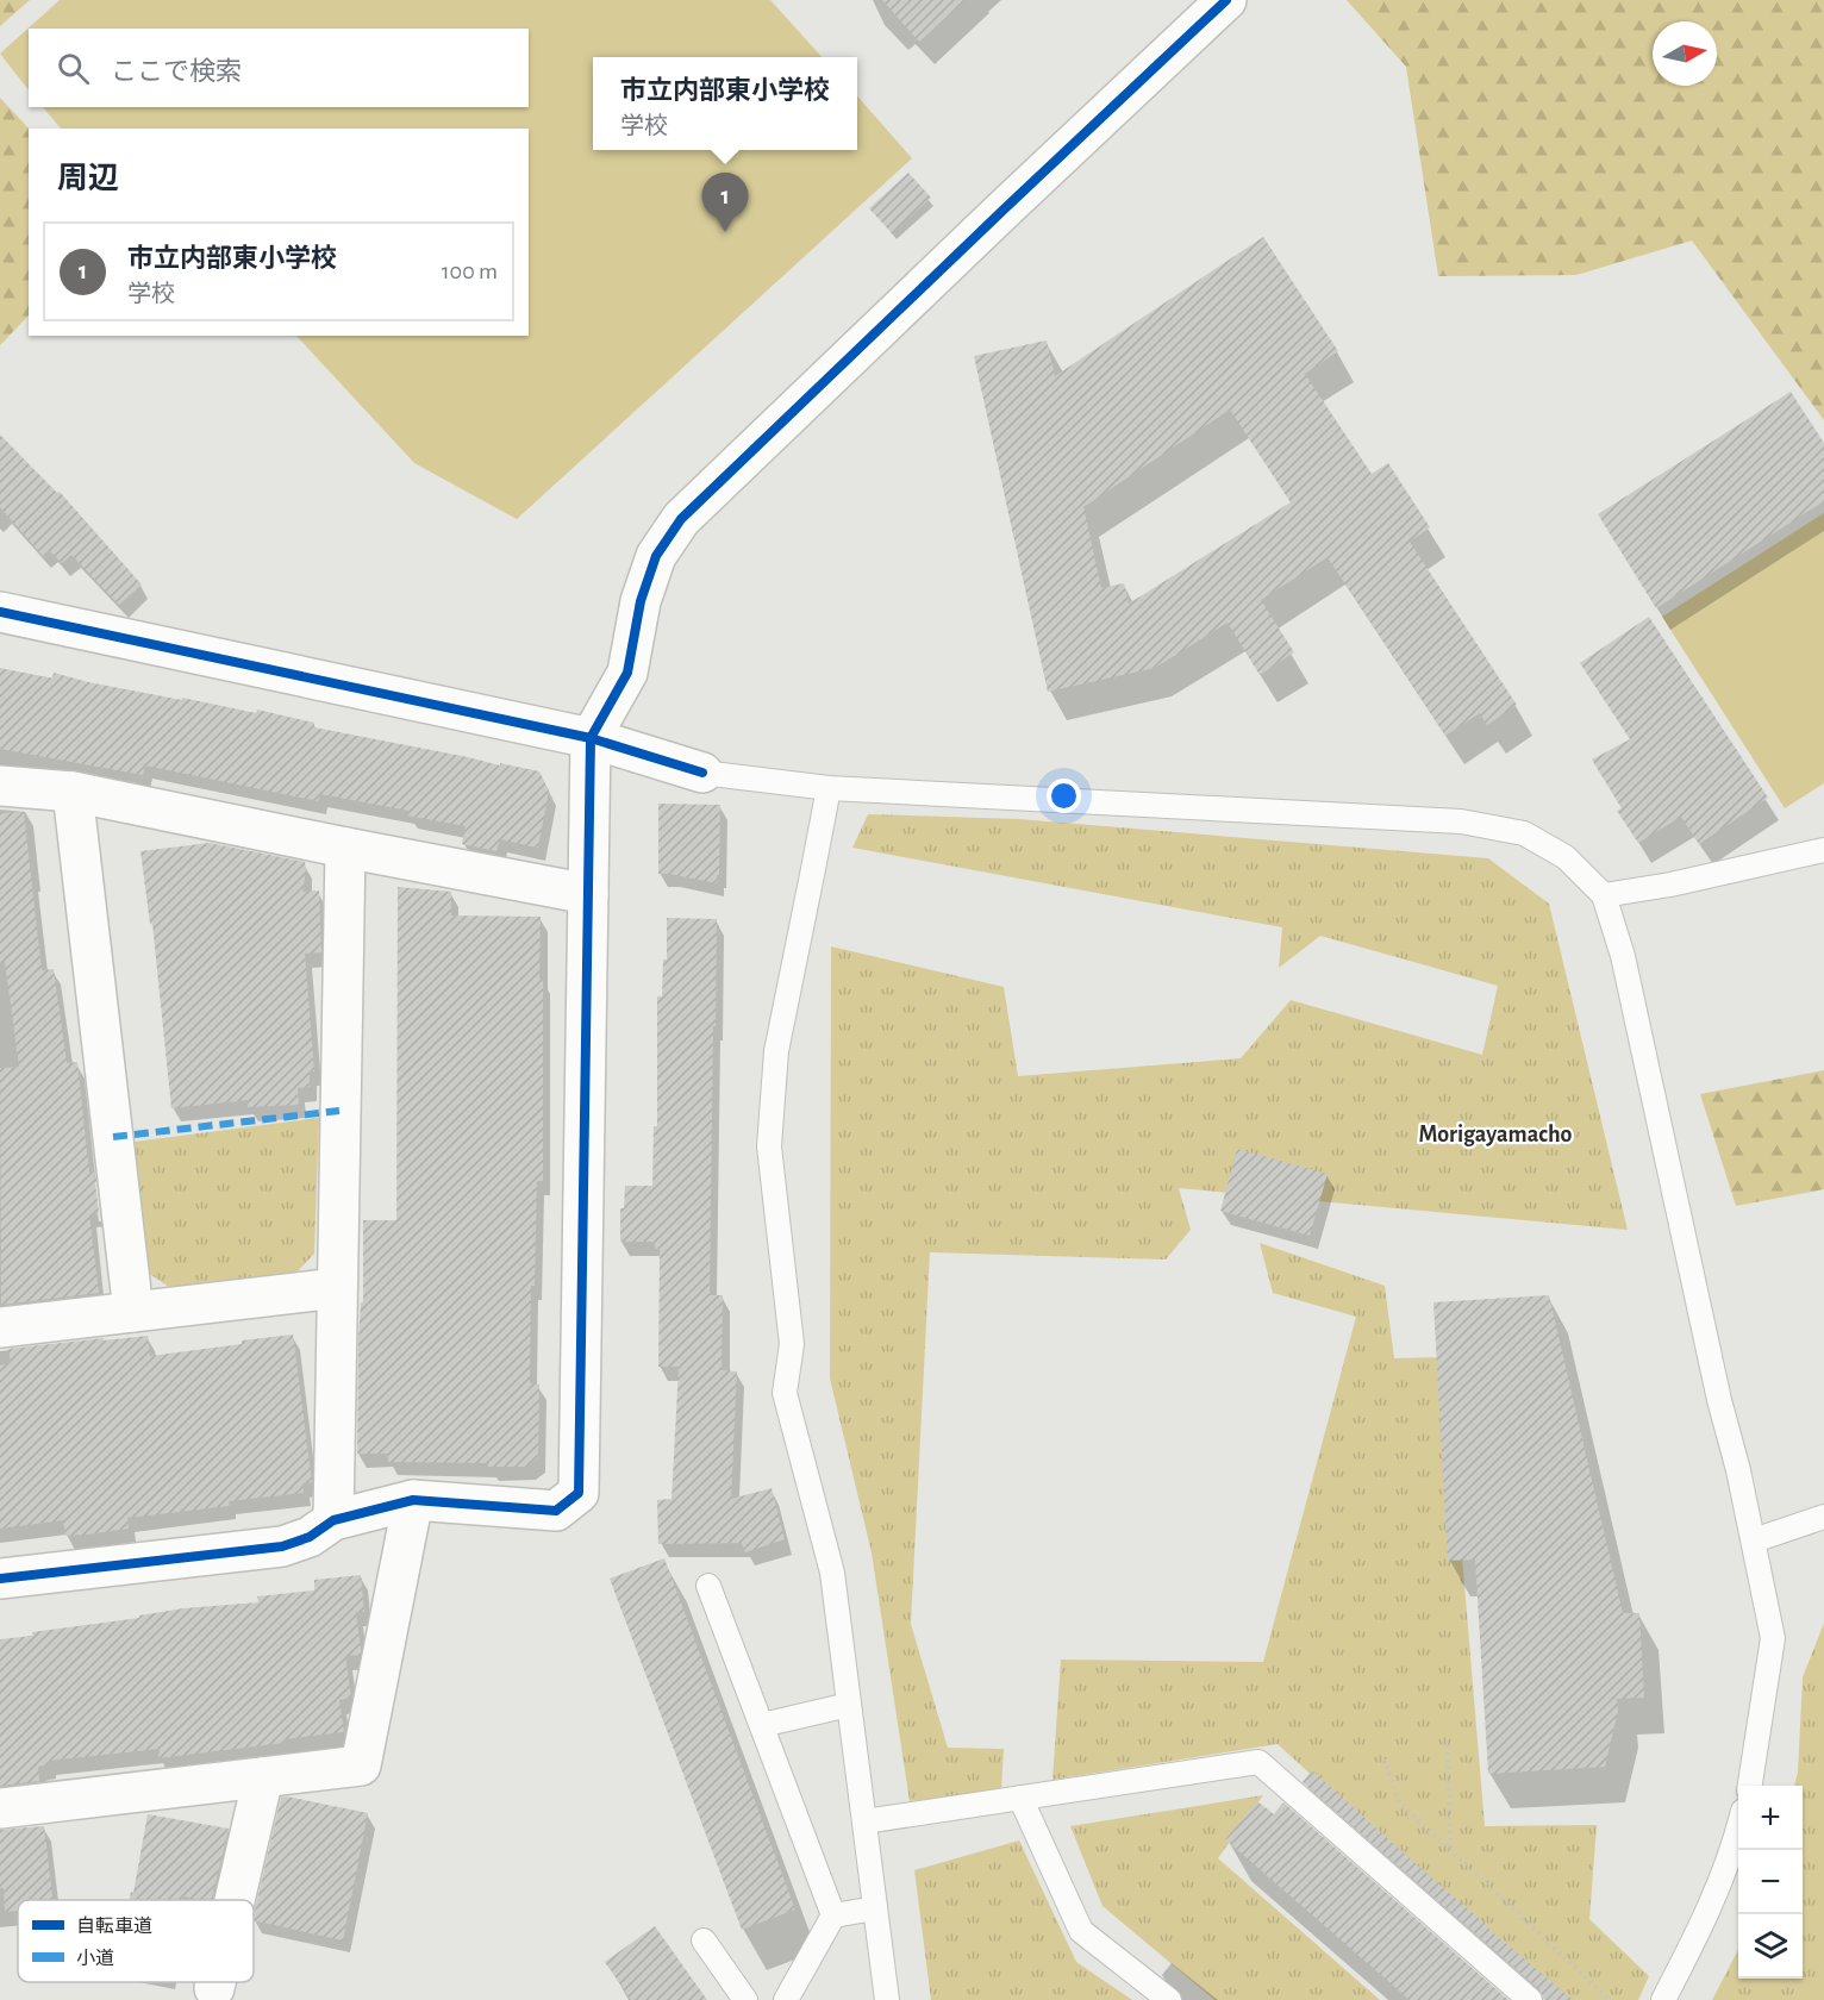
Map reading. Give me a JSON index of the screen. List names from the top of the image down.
{
  "districts": ["Morigayamacho"],
  "legend": ["自転車道", "小道"],
  "north": "right",
  "page": {
    "search": "ここで検索",
    "popup": ["市立内部東小学校", "学校"],
    "heading": "周辺",
    "pins": "1",
    "list": [
      {
        "mark": "1",
        "name": "市立内部東小学校",
        "note": "学校",
        "value": "100 m"
      }
    ],
    "map_buttons": ["+", "−"]
  }
}
